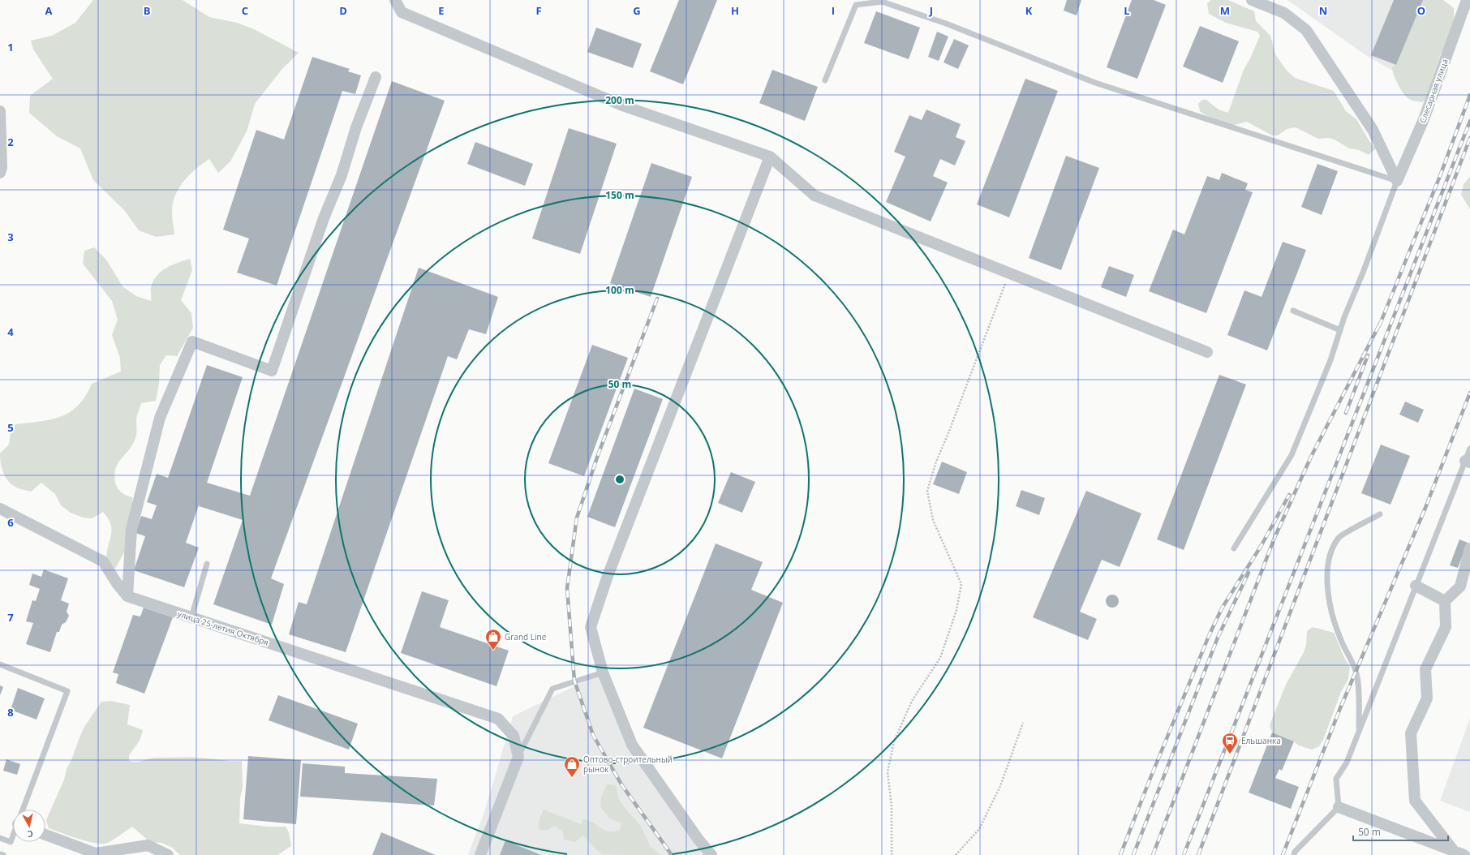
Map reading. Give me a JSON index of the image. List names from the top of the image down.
{
  "streets": {
    "street": ["Слесарная улица", "улица 25-летия Октября"]
  },
  "places": {
    "shop": ["Grand Line", "Оптово-строительный рынок"],
    "station": ["Ельшанка"]
  },
  "scale_bar": "50 m",
  "north": "bottom",
  "grid": {
    "columns": [
      "A",
      "B",
      "C",
      "D",
      "E",
      "F",
      "G",
      "H",
      "I",
      "J",
      "K",
      "L",
      "M",
      "N",
      "O"
    ],
    "rows": [
      "1",
      "2",
      "3",
      "4",
      "5",
      "6",
      "7",
      "8"
    ]
  },
  "rings": [
    "200 m",
    "150 m",
    "100 m",
    "50 m"
  ]
}
